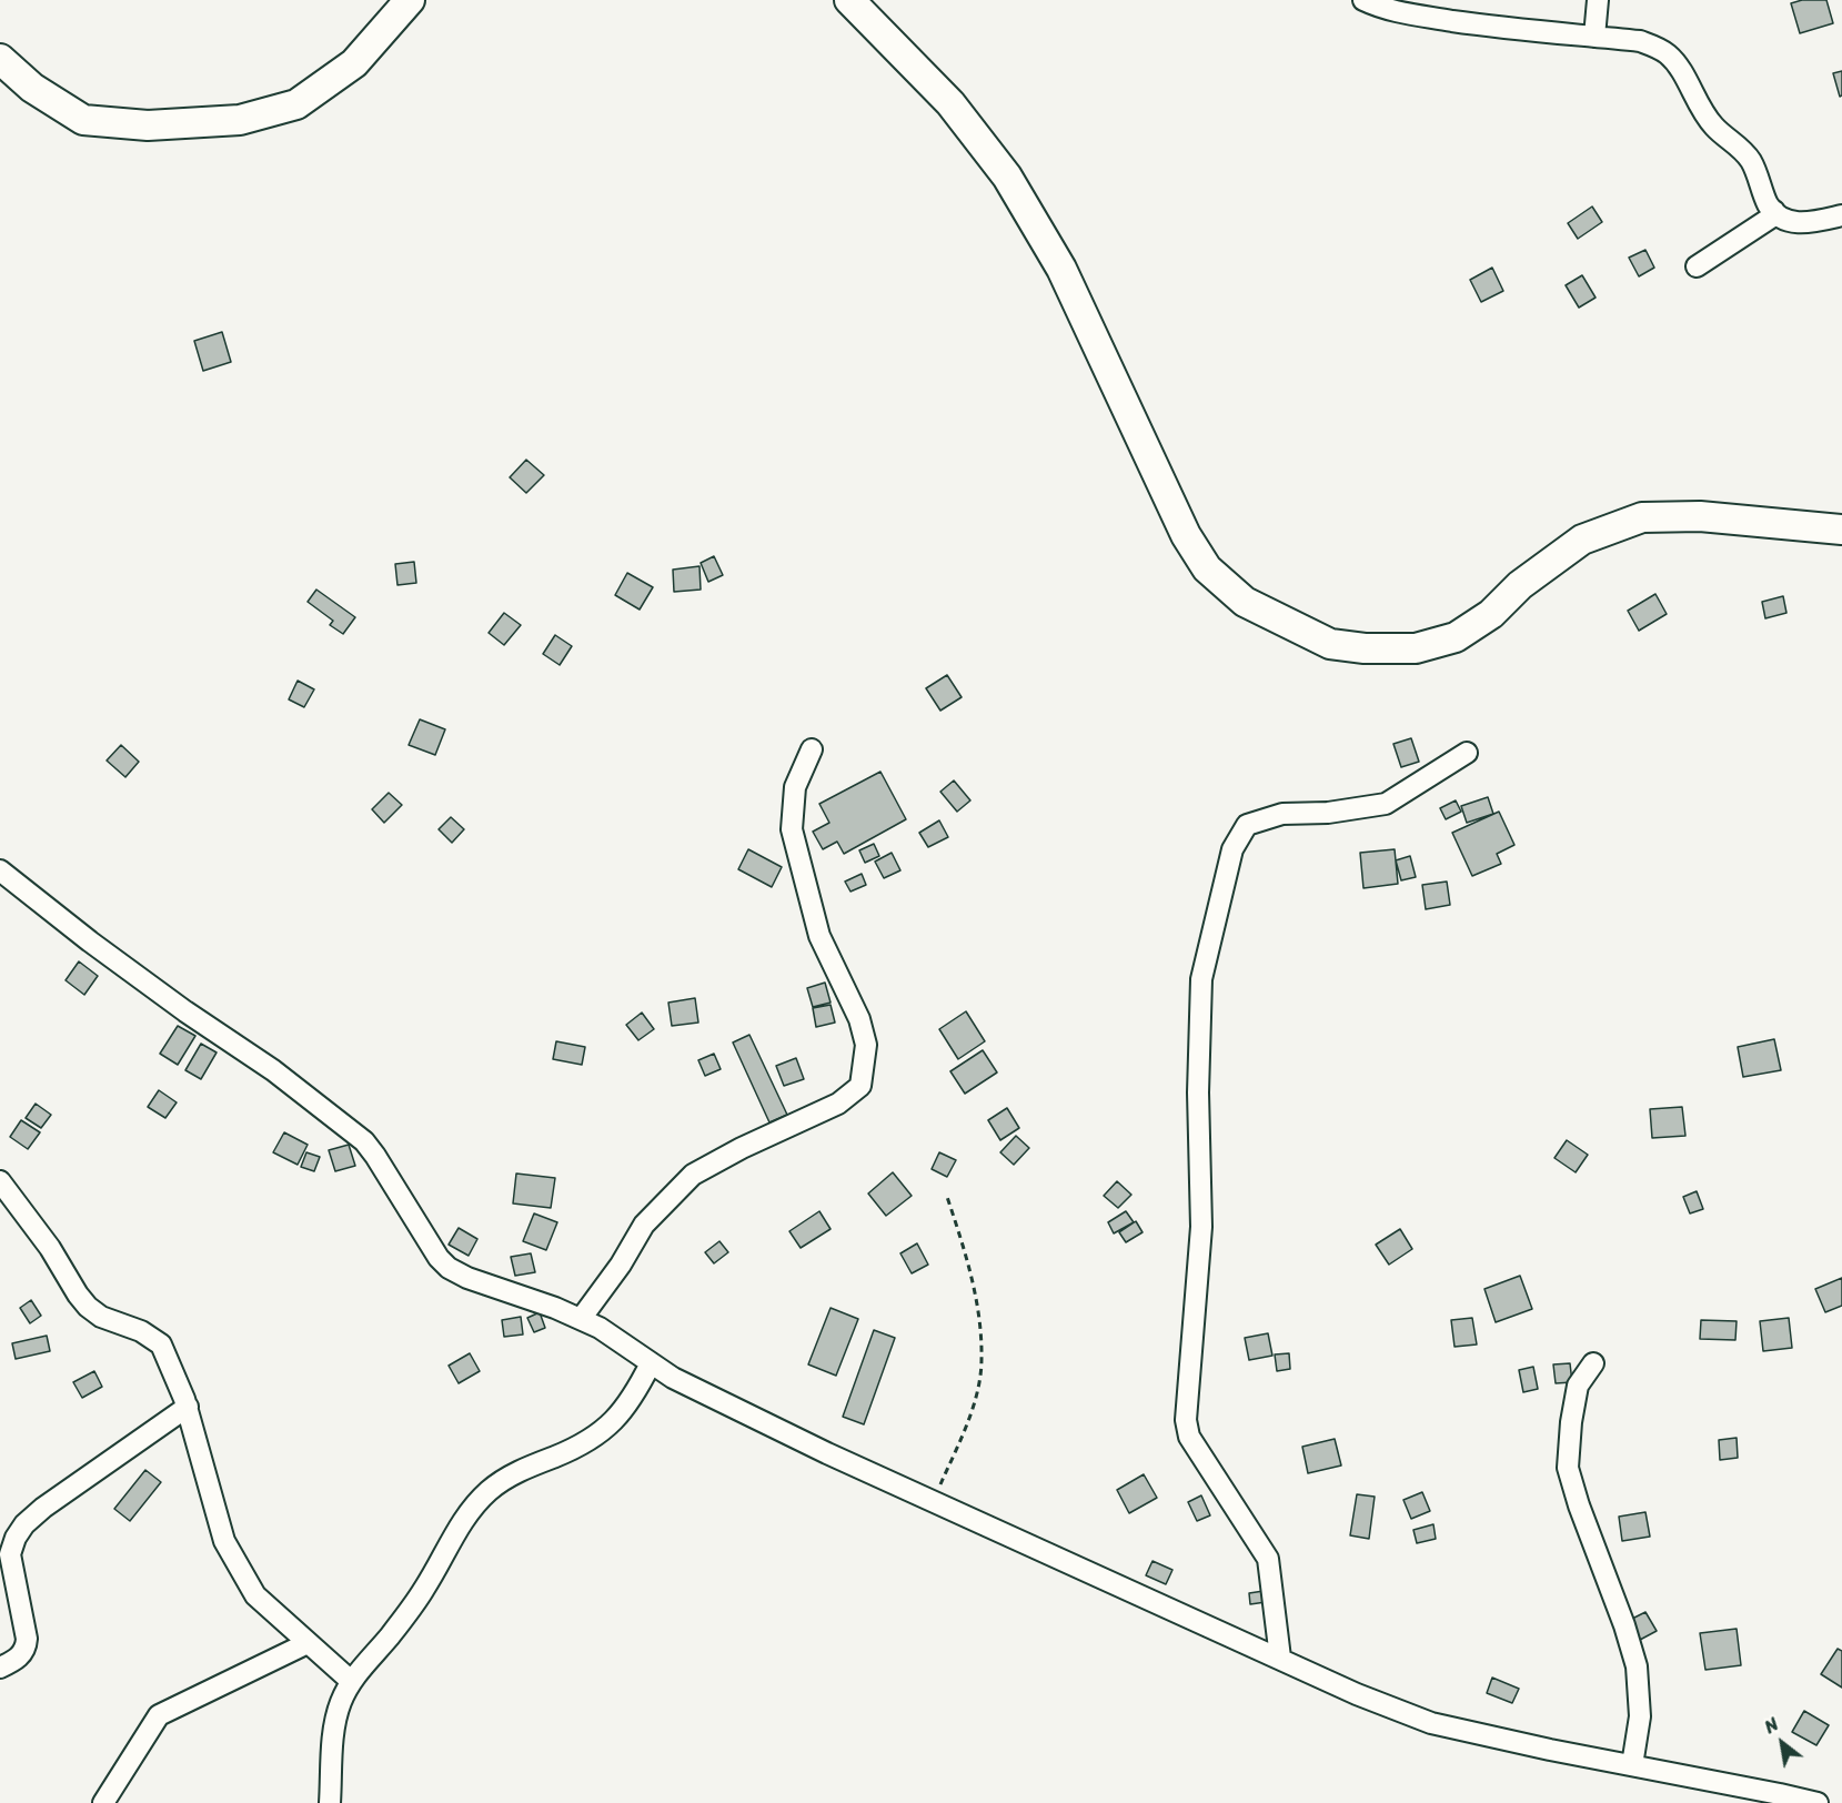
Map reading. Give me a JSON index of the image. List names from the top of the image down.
{
  "north": "top left"
}
